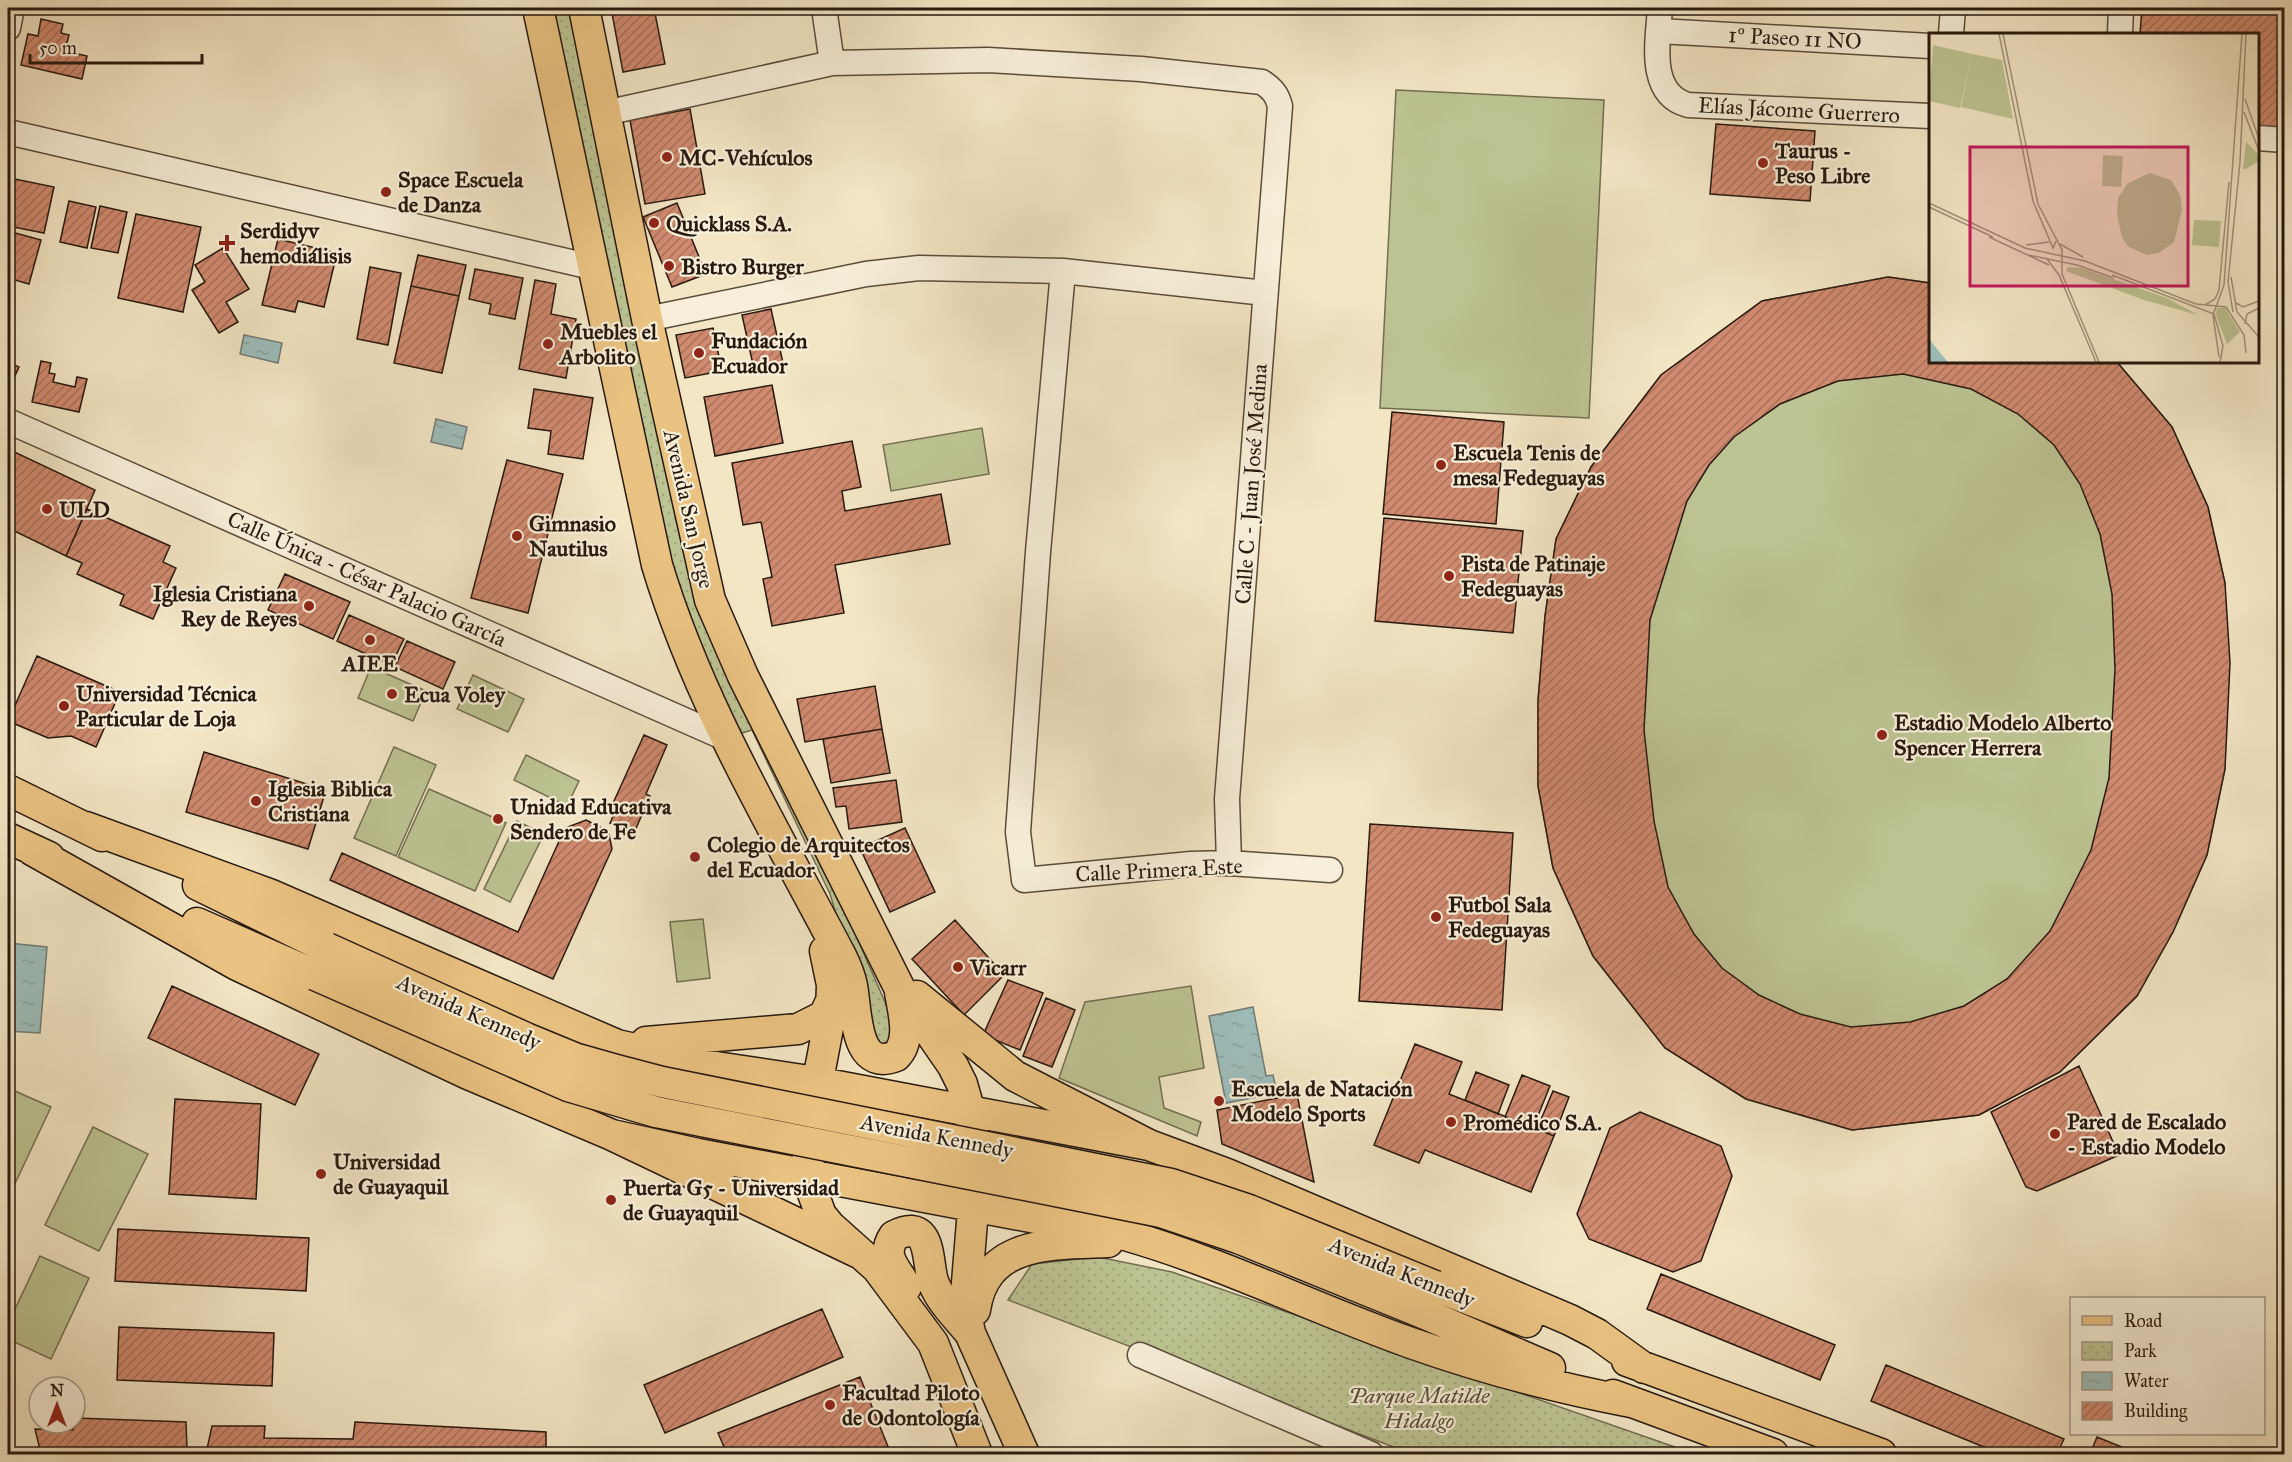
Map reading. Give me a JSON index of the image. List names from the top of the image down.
{
  "streets": {
    "main road": ["Avenida San Jorge", "Avenida Kennedy"],
    "street": [
      "1º Paseo 11 NO",
      "Elías Jácome Guerrero",
      "Calle C - Juan José Medina",
      "Calle Única - César Palacio García",
      "Calle Primera Este"
    ]
  },
  "crossings": [
    ["1º Paseo 11 NO", "Elías Jácome Guerrero"],
    ["Calle C - Juan José Medina", "Calle Primera Este"],
    ["Avenida San Jorge", "Calle Única - César Palacio García"]
  ],
  "parks": ["Parque Matilde Hidalgo"],
  "places": {
    "other": [
      "MC-Vehículos",
      "Taurus - Peso Libre",
      "Space Escuela de Danza",
      "Quicklass S.A.",
      "Bistro Burger",
      "Muebles el Arbolito",
      "Fundación Ecuador",
      "Escuela Tenis de mesa Fedeguayas",
      "ULD",
      "Gimnasio Nautilus",
      "Pista de Patinaje Fedeguayas",
      "Iglesia Cristiana Rey de Reyes",
      "AIEE",
      "Ecua Voley",
      "Universidad Técnica Particular de Loja",
      "Estadio Modelo Alberto Spencer Herrera",
      "Iglesia Biblica Cristiana",
      "Unidad Educativa Sendero de Fe",
      "Colegio de Arquitectos del Ecuador",
      "Futbol Sala Fedeguayas",
      "Vicarr",
      "Escuela de Natación Modelo Sports",
      "Promédico S.A.",
      "Pared de Escalado - Estadio Modelo",
      "Universidad de Guayaquil",
      "Puerta G5 - Universidad de Guayaquil",
      "Facultad Piloto de Odontología"
    ],
    "health": ["Serdidyv hemodiálisis"]
  },
  "legend": [
    "Road",
    "Park",
    "Water",
    "Building"
  ],
  "scale_bar": "50 m",
  "north": "top"
}
